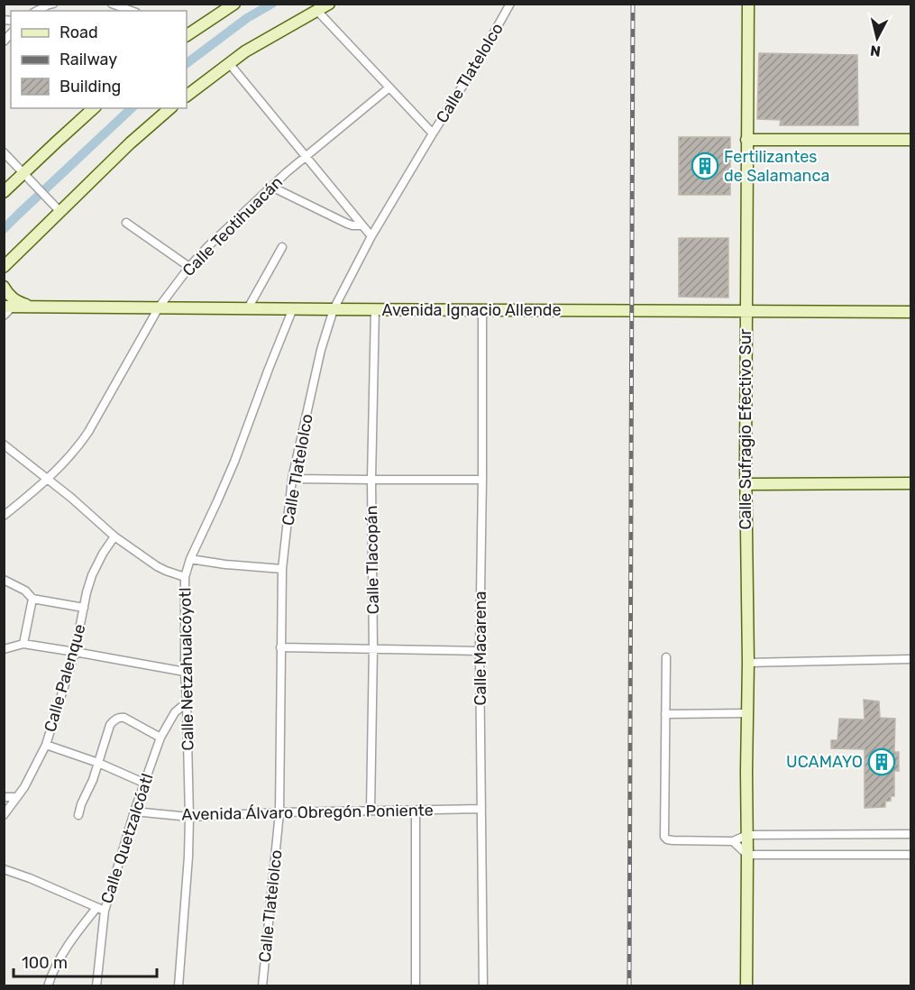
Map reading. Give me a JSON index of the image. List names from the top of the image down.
{
  "streets": {
    "street": [
      "Calle Tlatelolco",
      "Calle Teotihuacán",
      "Avenida Ignacio Allende",
      "Calle Sufragio Efectivo Sur",
      "Calle Tlacopán",
      "Calle Macarena",
      "Calle Netzahualcóyotl",
      "Calle Palenque",
      "Avenida Álvaro Obregón Poniente",
      "Calle Quetzalcóatl"
    ]
  },
  "crossings": [
    ["Calle Tlatelolco", "Avenida Ignacio Allende"],
    ["Calle Tlatelolco", "Avenida Álvaro Obregón Poniente"],
    ["Calle Teotihuacán", "Avenida Ignacio Allende"],
    ["Avenida Ignacio Allende", "Calle Sufragio Efectivo Sur"],
    ["Avenida Ignacio Allende", "Calle Tlacopán"],
    ["Avenida Ignacio Allende", "Calle Macarena"],
    ["Avenida Ignacio Allende", "Calle Netzahualcóyotl"],
    ["Calle Tlacopán", "Avenida Álvaro Obregón Poniente"],
    ["Calle Macarena", "Avenida Álvaro Obregón Poniente"],
    ["Calle Netzahualcóyotl", "Avenida Álvaro Obregón Poniente"],
    ["Calle Netzahualcóyotl", "Calle Quetzalcóatl"],
    ["Avenida Álvaro Obregón Poniente", "Calle Quetzalcóatl"]
  ],
  "places": {
    "building": ["Fertilizantes de Salamanca", "UCAMAYO"]
  },
  "legend": ["Road", "Railway", "Building"],
  "scale_bar": "100 m",
  "north": "bottom"
}
